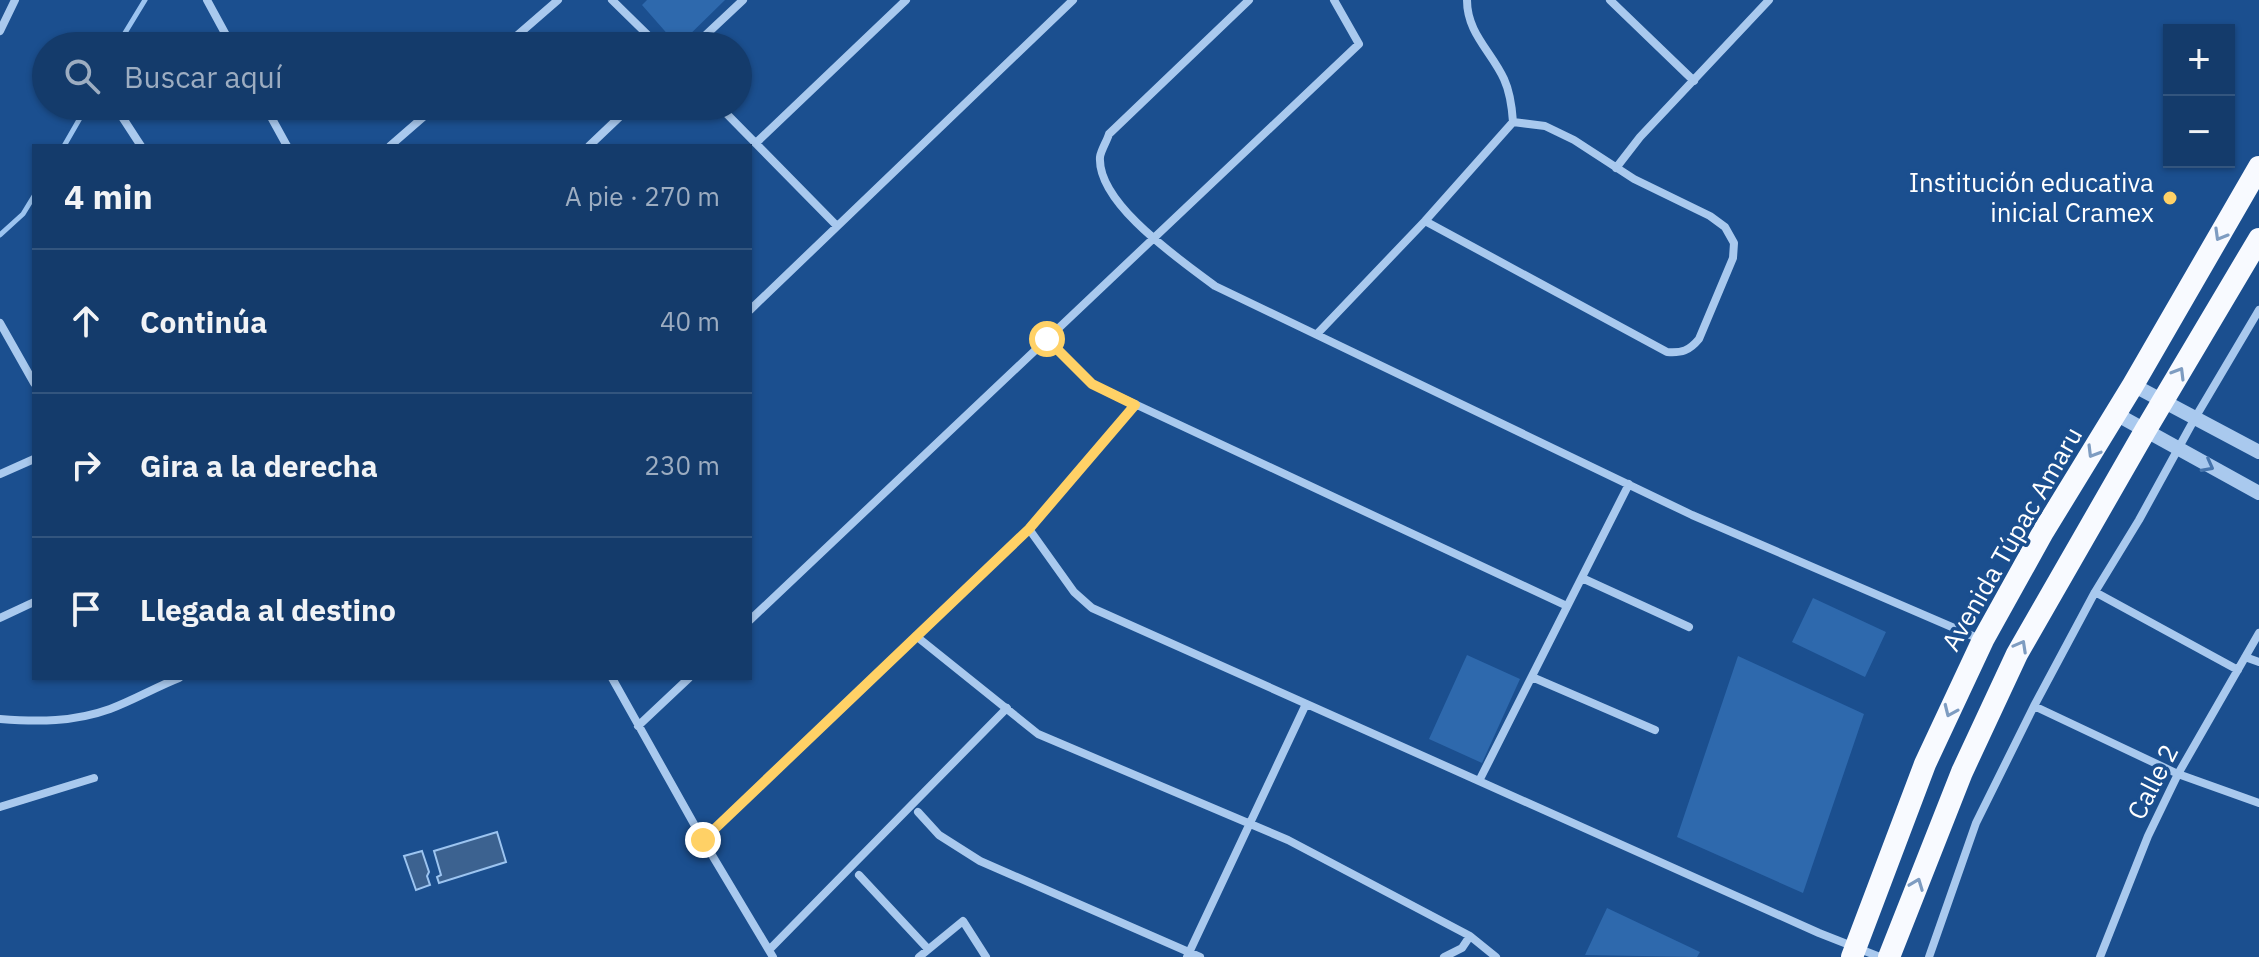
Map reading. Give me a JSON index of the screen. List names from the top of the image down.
{
  "streets": {
    "highway": ["Avenida Túpac Amaru"],
    "street": ["Calle 2"]
  },
  "places": ["Institución educativa inicial Cramex"],
  "page": {
    "map_buttons": ["+", "−"],
    "search": "Buscar aquí",
    "heading": ["4 min", "A pie · 270 m"],
    "list": [
      ["Continúa", "40 m"],
      ["Gira a la derecha", "230 m"],
      "Llegada al destino"
    ]
  }
}
